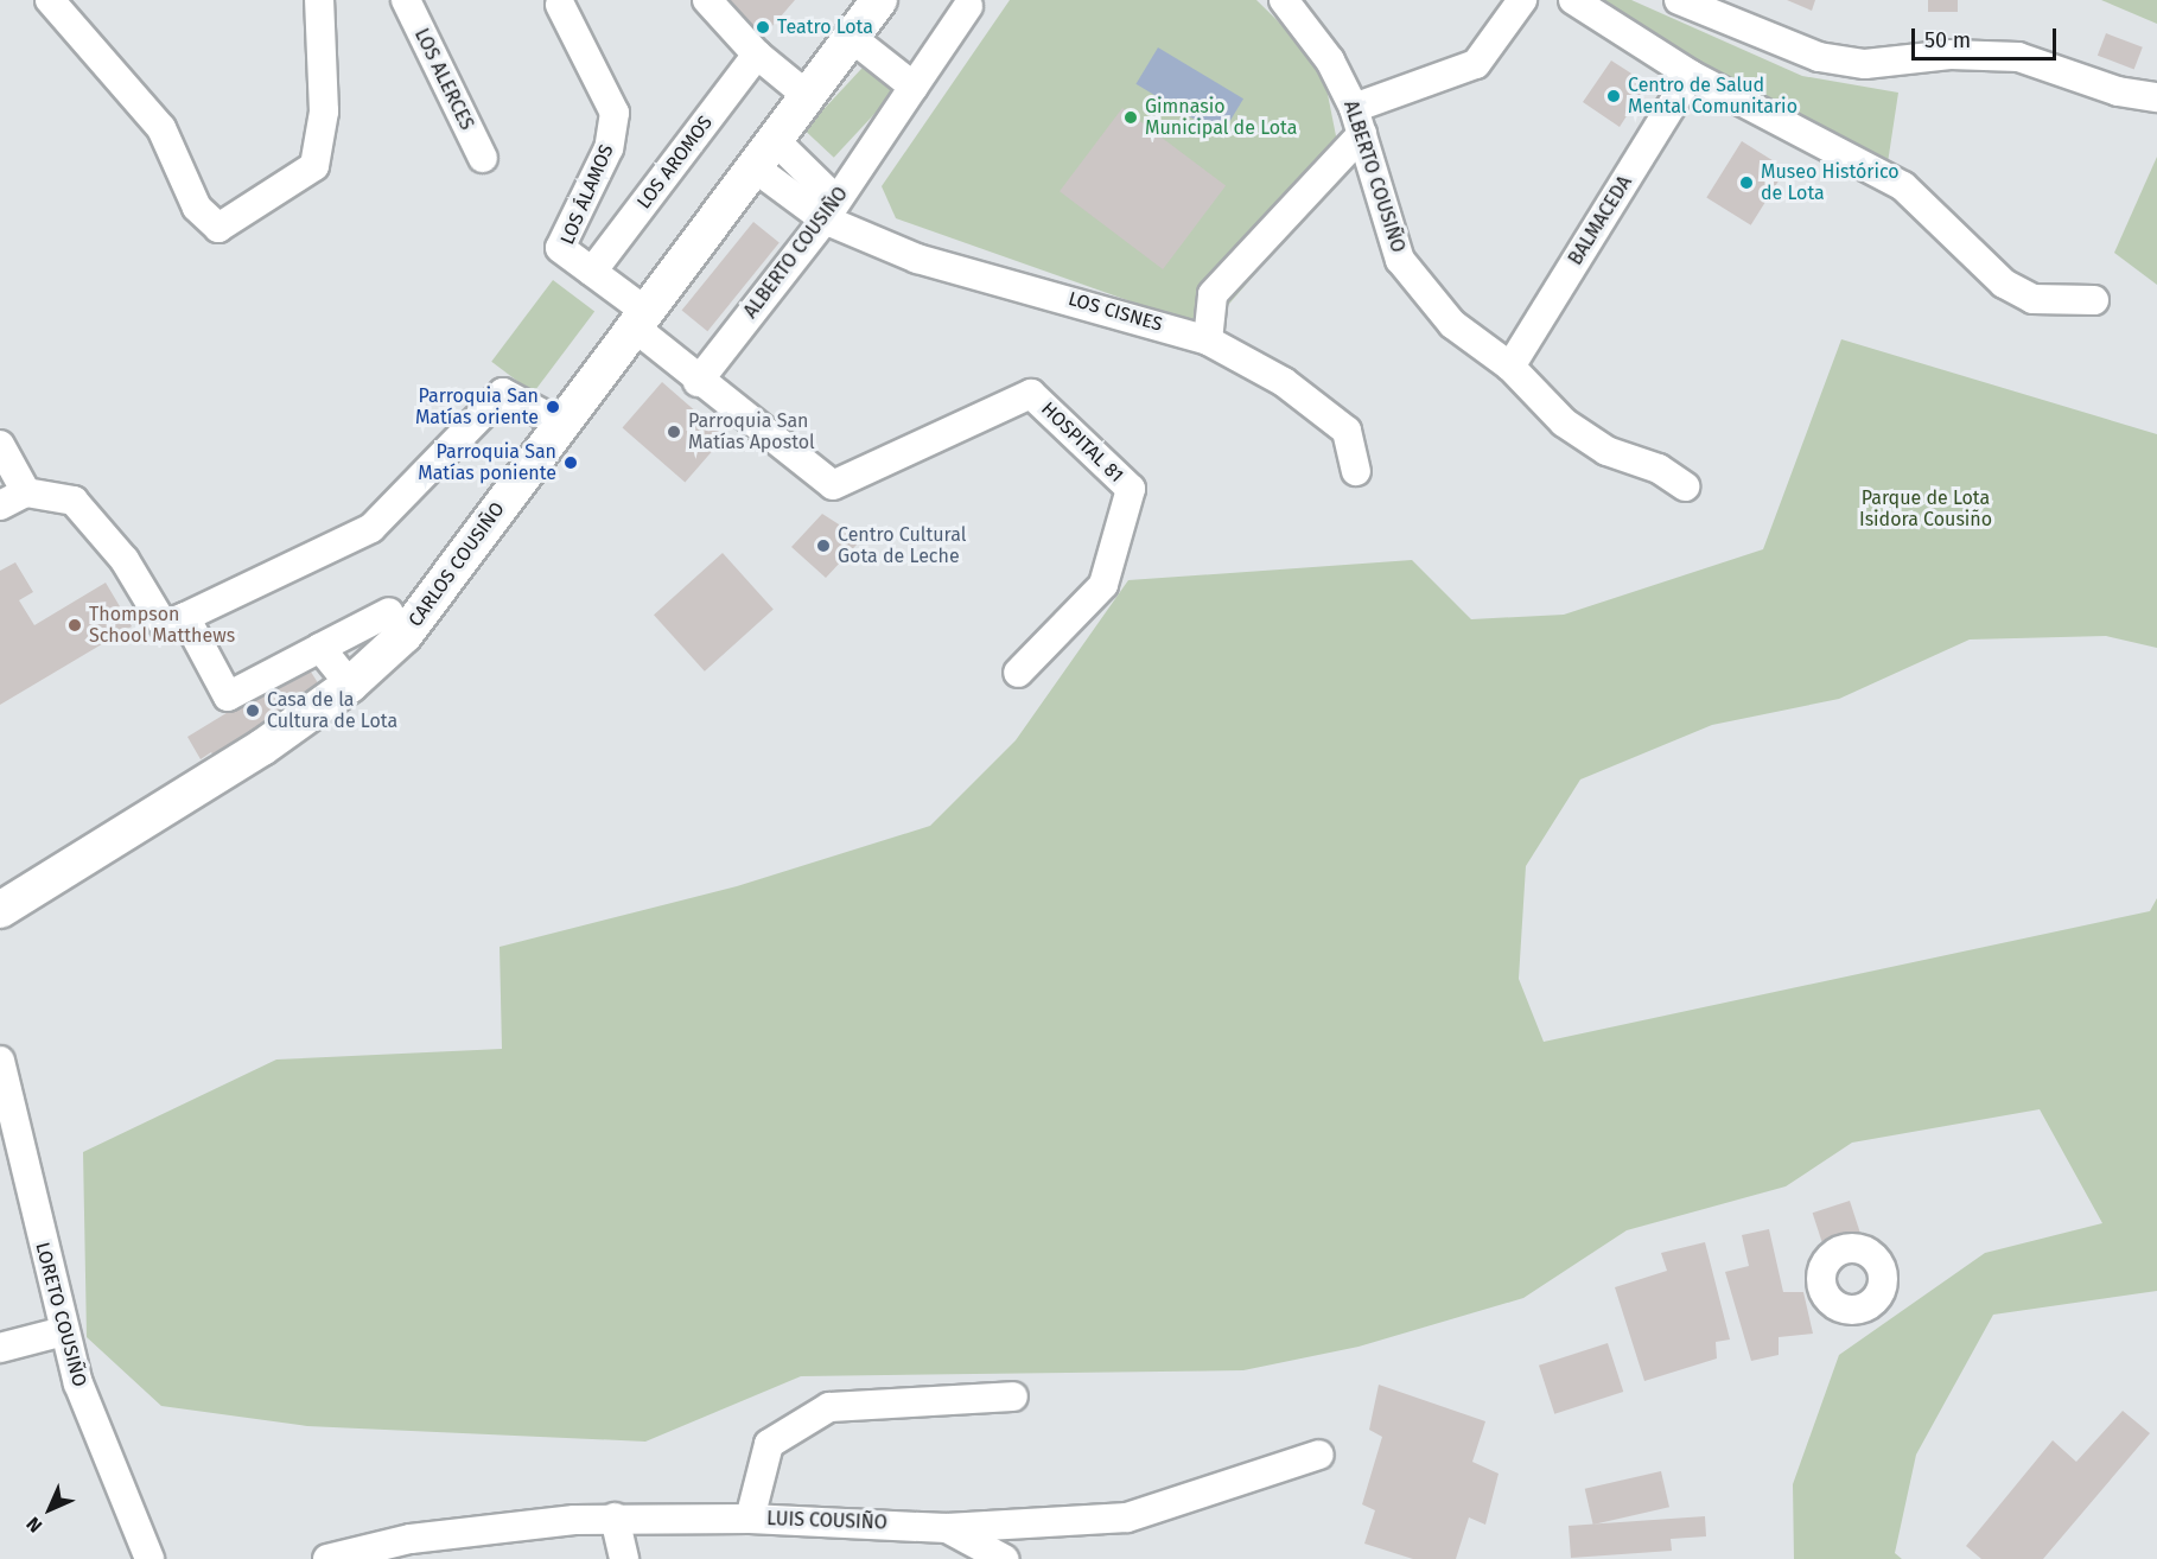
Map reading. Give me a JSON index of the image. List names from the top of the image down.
{
  "streets": {
    "main road": ["CARLOS COUSIÑO"],
    "street": [
      "LOS ALERCES",
      "LOS AROMOS",
      "ALBERTO COUSIÑO",
      "LOS ÁLAMOS",
      "BALMACEDA",
      "LOS CISNES",
      "HOSPITAL 81",
      "LORETO COUSIÑO",
      "LUIS COUSIÑO"
    ]
  },
  "crossings": [
    ["LOS AROMOS", "LOS ÁLAMOS"],
    ["ALBERTO COUSIÑO", "LOS ÁLAMOS"],
    ["ALBERTO COUSIÑO", "BALMACEDA"],
    ["ALBERTO COUSIÑO", "LOS CISNES"],
    ["LOS ÁLAMOS", "HOSPITAL 81"],
    ["LOS ÁLAMOS", "CARLOS COUSIÑO"],
    ["LOS CISNES", "CARLOS COUSIÑO"]
  ],
  "parks": ["Parque de Lota Isidora Cousiño"],
  "places": [
    "Teatro Lota",
    "Centro de Salud Mental Comunitario",
    "Gimnasio Municipal de Lota",
    "Museo Histórico de Lota",
    "Parroquia San Matías oriente",
    "Parroquia San Matías Apostol",
    "Parroquia San Matías poniente",
    "Centro Cultural Gota de Leche",
    "Thompson School Matthews",
    "Casa de la Cultura de Lota"
  ],
  "scale_bar": "50 m",
  "north": "bottom left"
}
